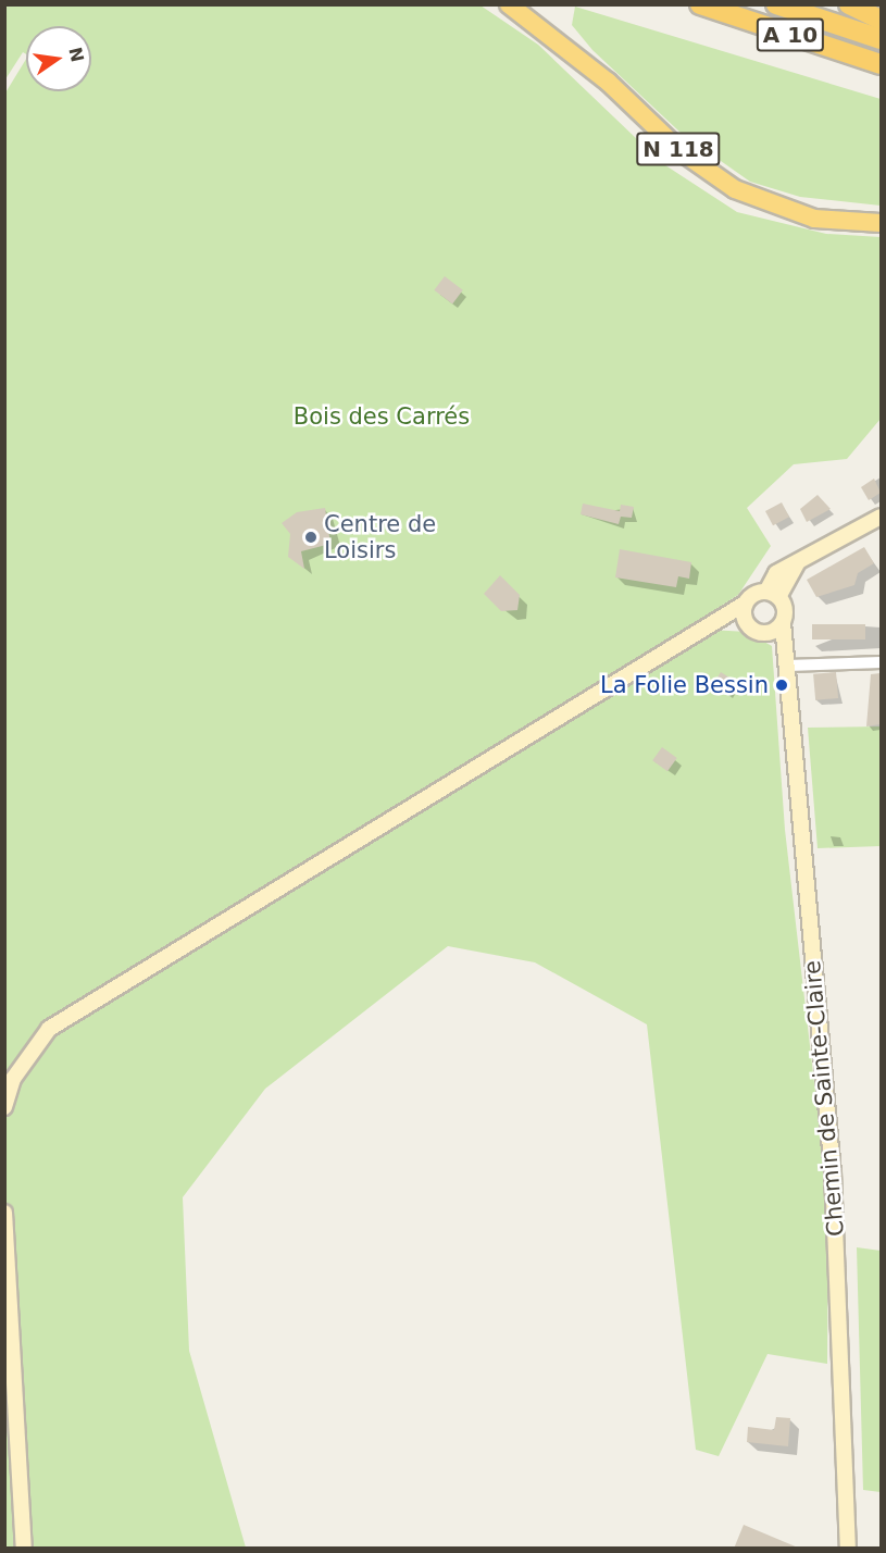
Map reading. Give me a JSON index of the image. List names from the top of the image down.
{
  "streets": {
    "highway": ["A 10", "N 118"],
    "main road": ["Chemin de Sainte-Claire"]
  },
  "parks": ["Bois des Carrés"],
  "places": ["Centre de Loisirs", "La Folie Bessin"],
  "north": "right"
}
